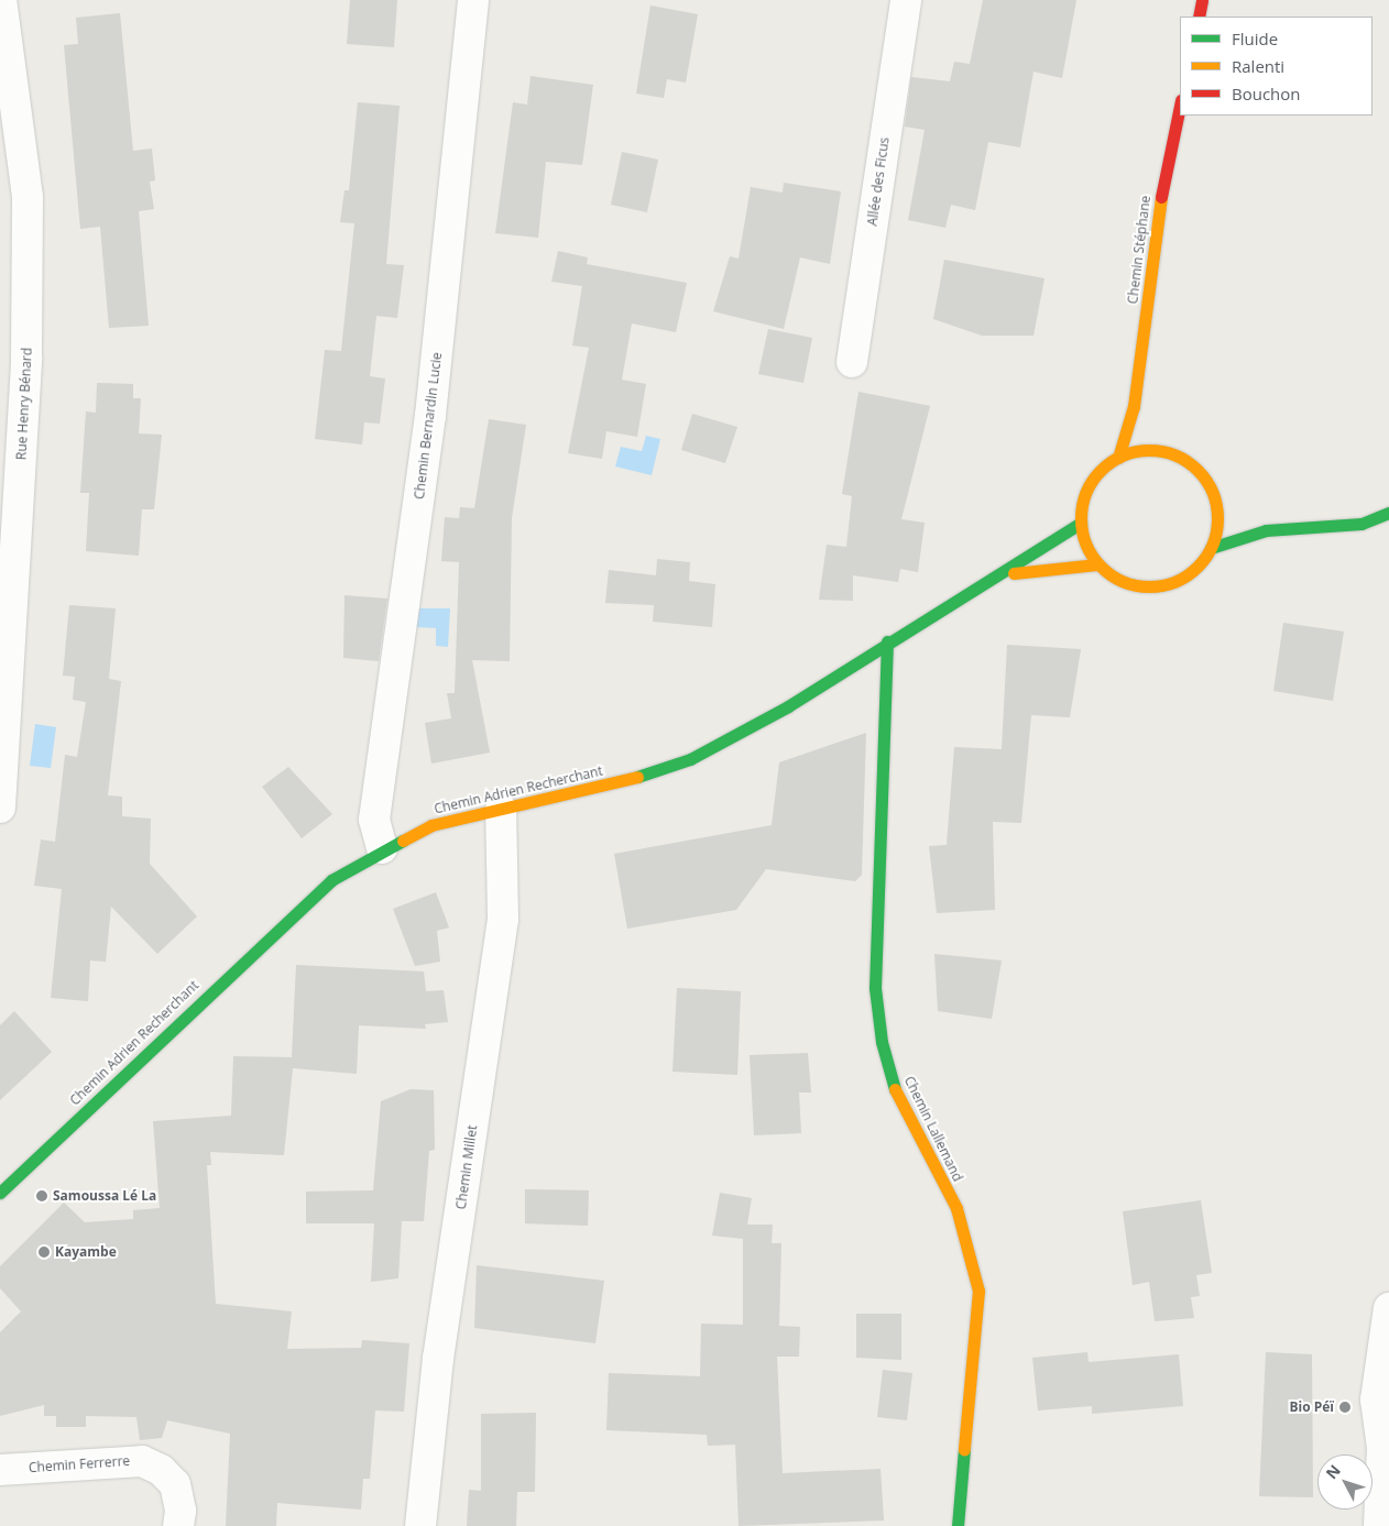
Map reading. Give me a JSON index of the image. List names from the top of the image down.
{
  "streets": {
    "main road": ["Chemin Stéphane", "Chemin Adrien Recherchant", "Chemin Lallemand"],
    "street": [
      "Allée des Ficus",
      "Rue Henry Bénard",
      "Chemin Bernardin Lucie",
      "Chemin Millet",
      "Chemin Ferrerre"
    ]
  },
  "crossings": [
    ["Chemin Stéphane", "Chemin Adrien Recherchant"],
    ["Chemin Bernardin Lucie", "Chemin Adrien Recherchant"],
    ["Chemin Adrien Recherchant", "Chemin Lallemand"],
    ["Chemin Adrien Recherchant", "Chemin Millet"]
  ],
  "places": ["Samoussa Lé La", "Kayambe", "Bio Péï"],
  "legend": ["Fluide", "Ralenti", "Bouchon"],
  "north": "top left"
}
